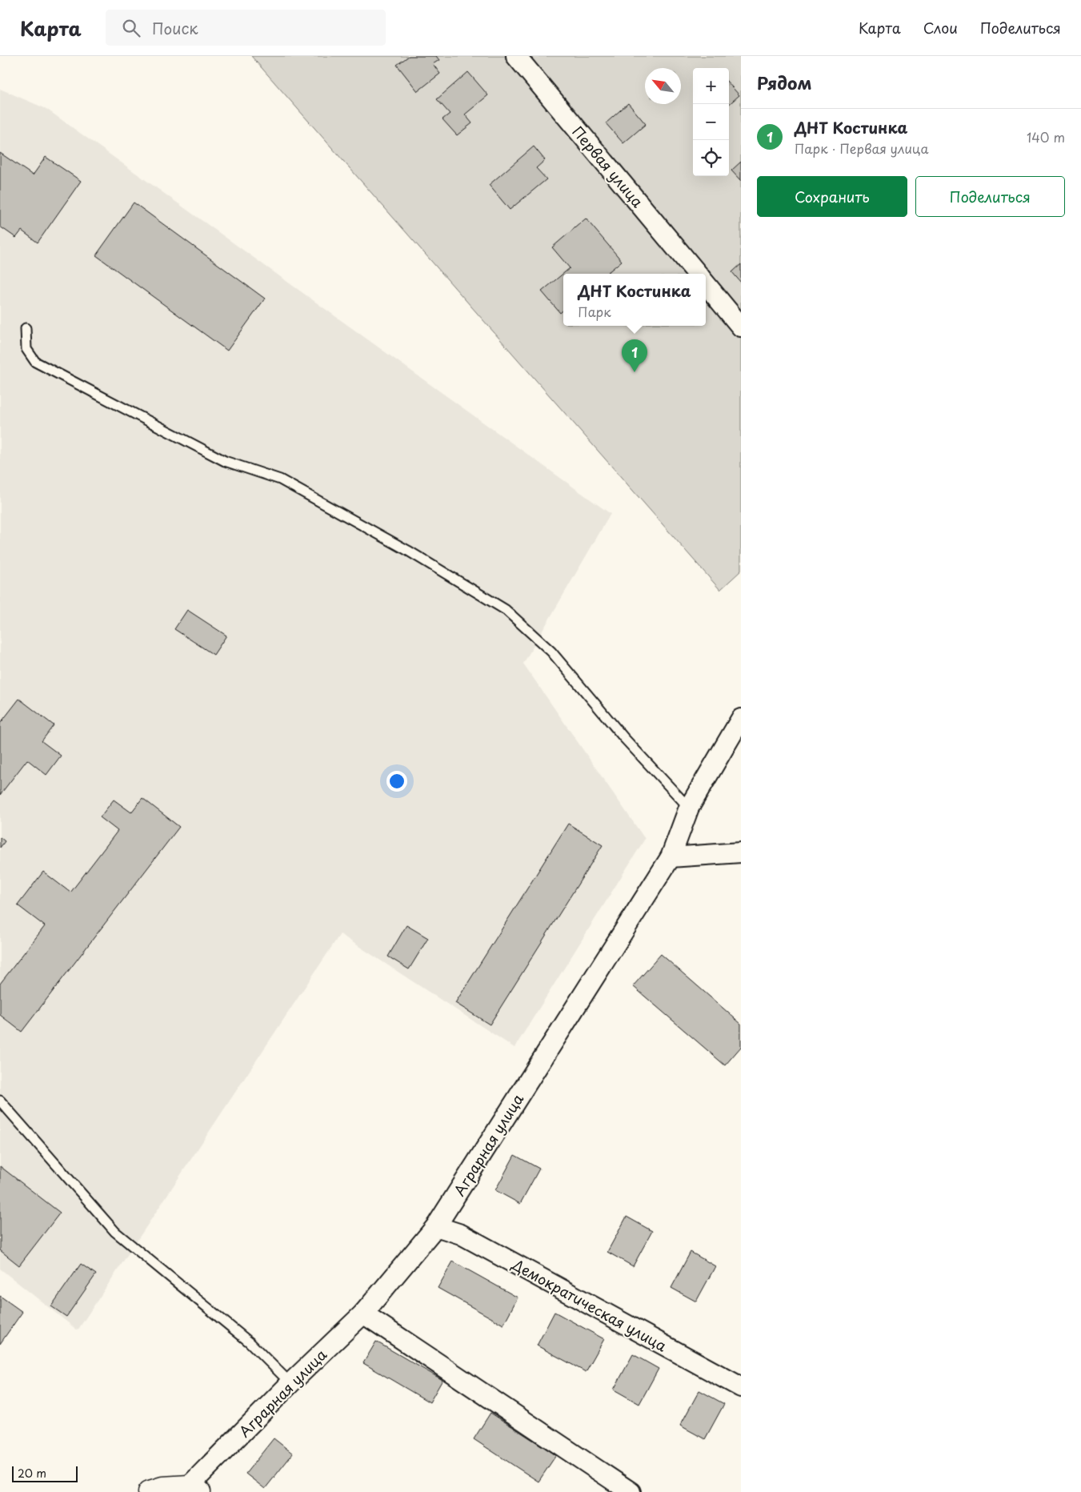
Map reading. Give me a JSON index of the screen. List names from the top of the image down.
{
  "streets": {
    "street": ["Первая улица", "Аграрная улица", "Демократическая улица"]
  },
  "crossings": [
    ["Аграрная улица", "Демократическая улица"]
  ],
  "scale_bar": "20 m",
  "north": "top left",
  "page": {
    "header": "Карта",
    "search": "Поиск",
    "nav": ["Карта", "Слои", "Поделиться"],
    "heading": "Рядом",
    "map_buttons": ["+", "−"],
    "list": [
      {
        "mark": "1",
        "name": "ДНТ Костинка",
        "note": "Парк · Первая улица",
        "value": "140 m"
      }
    ],
    "buttons": ["Сохранить", "Поделиться"],
    "popup": ["ДНТ Костинка", "Парк"],
    "pins": "1",
    "scale": "20 m"
  }
}
